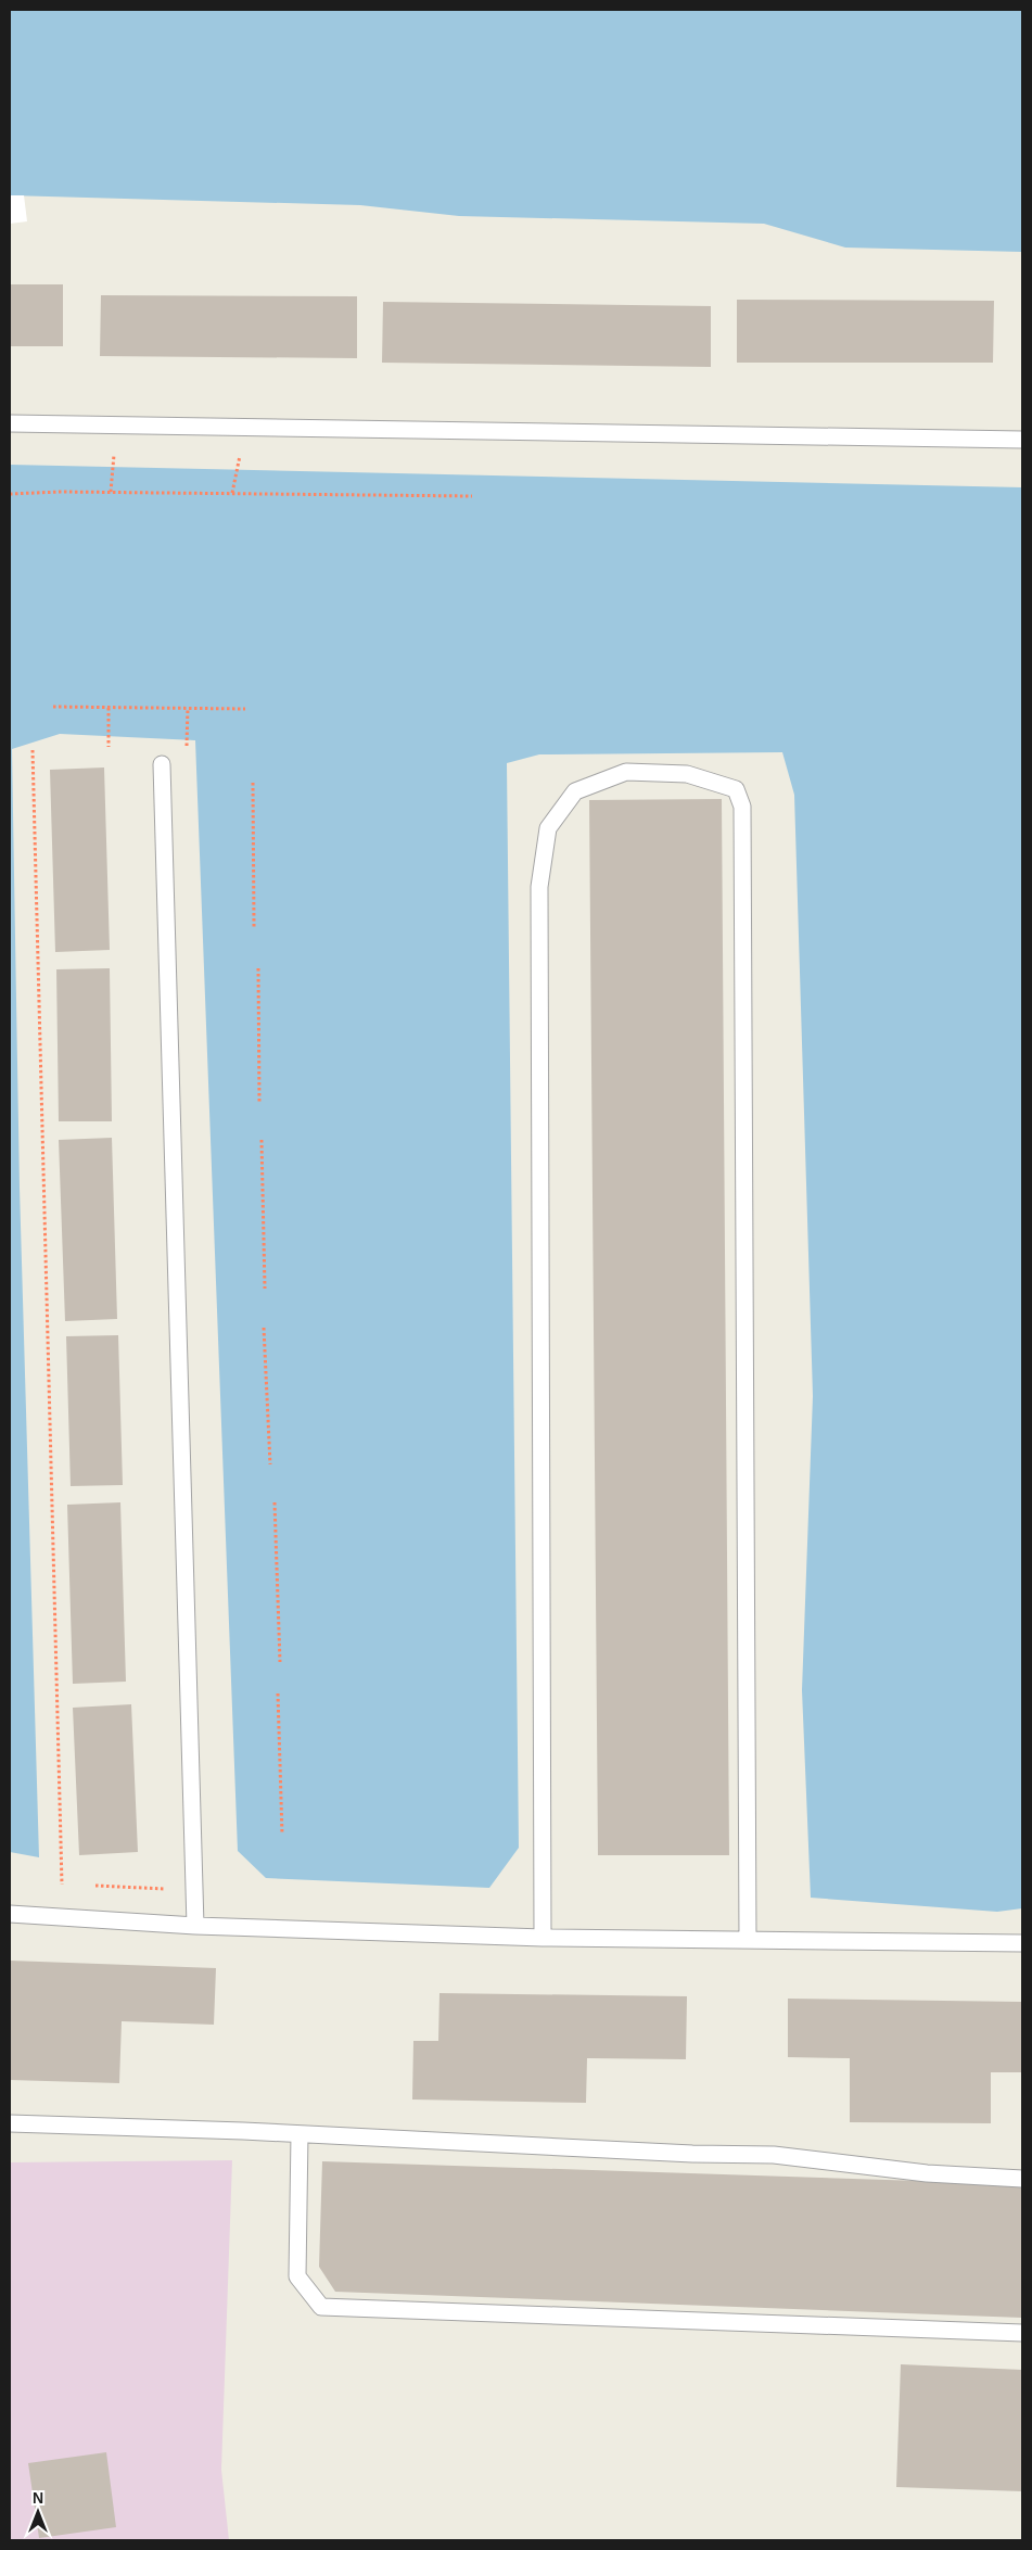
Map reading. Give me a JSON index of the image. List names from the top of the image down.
{
  "north": "top"
}
